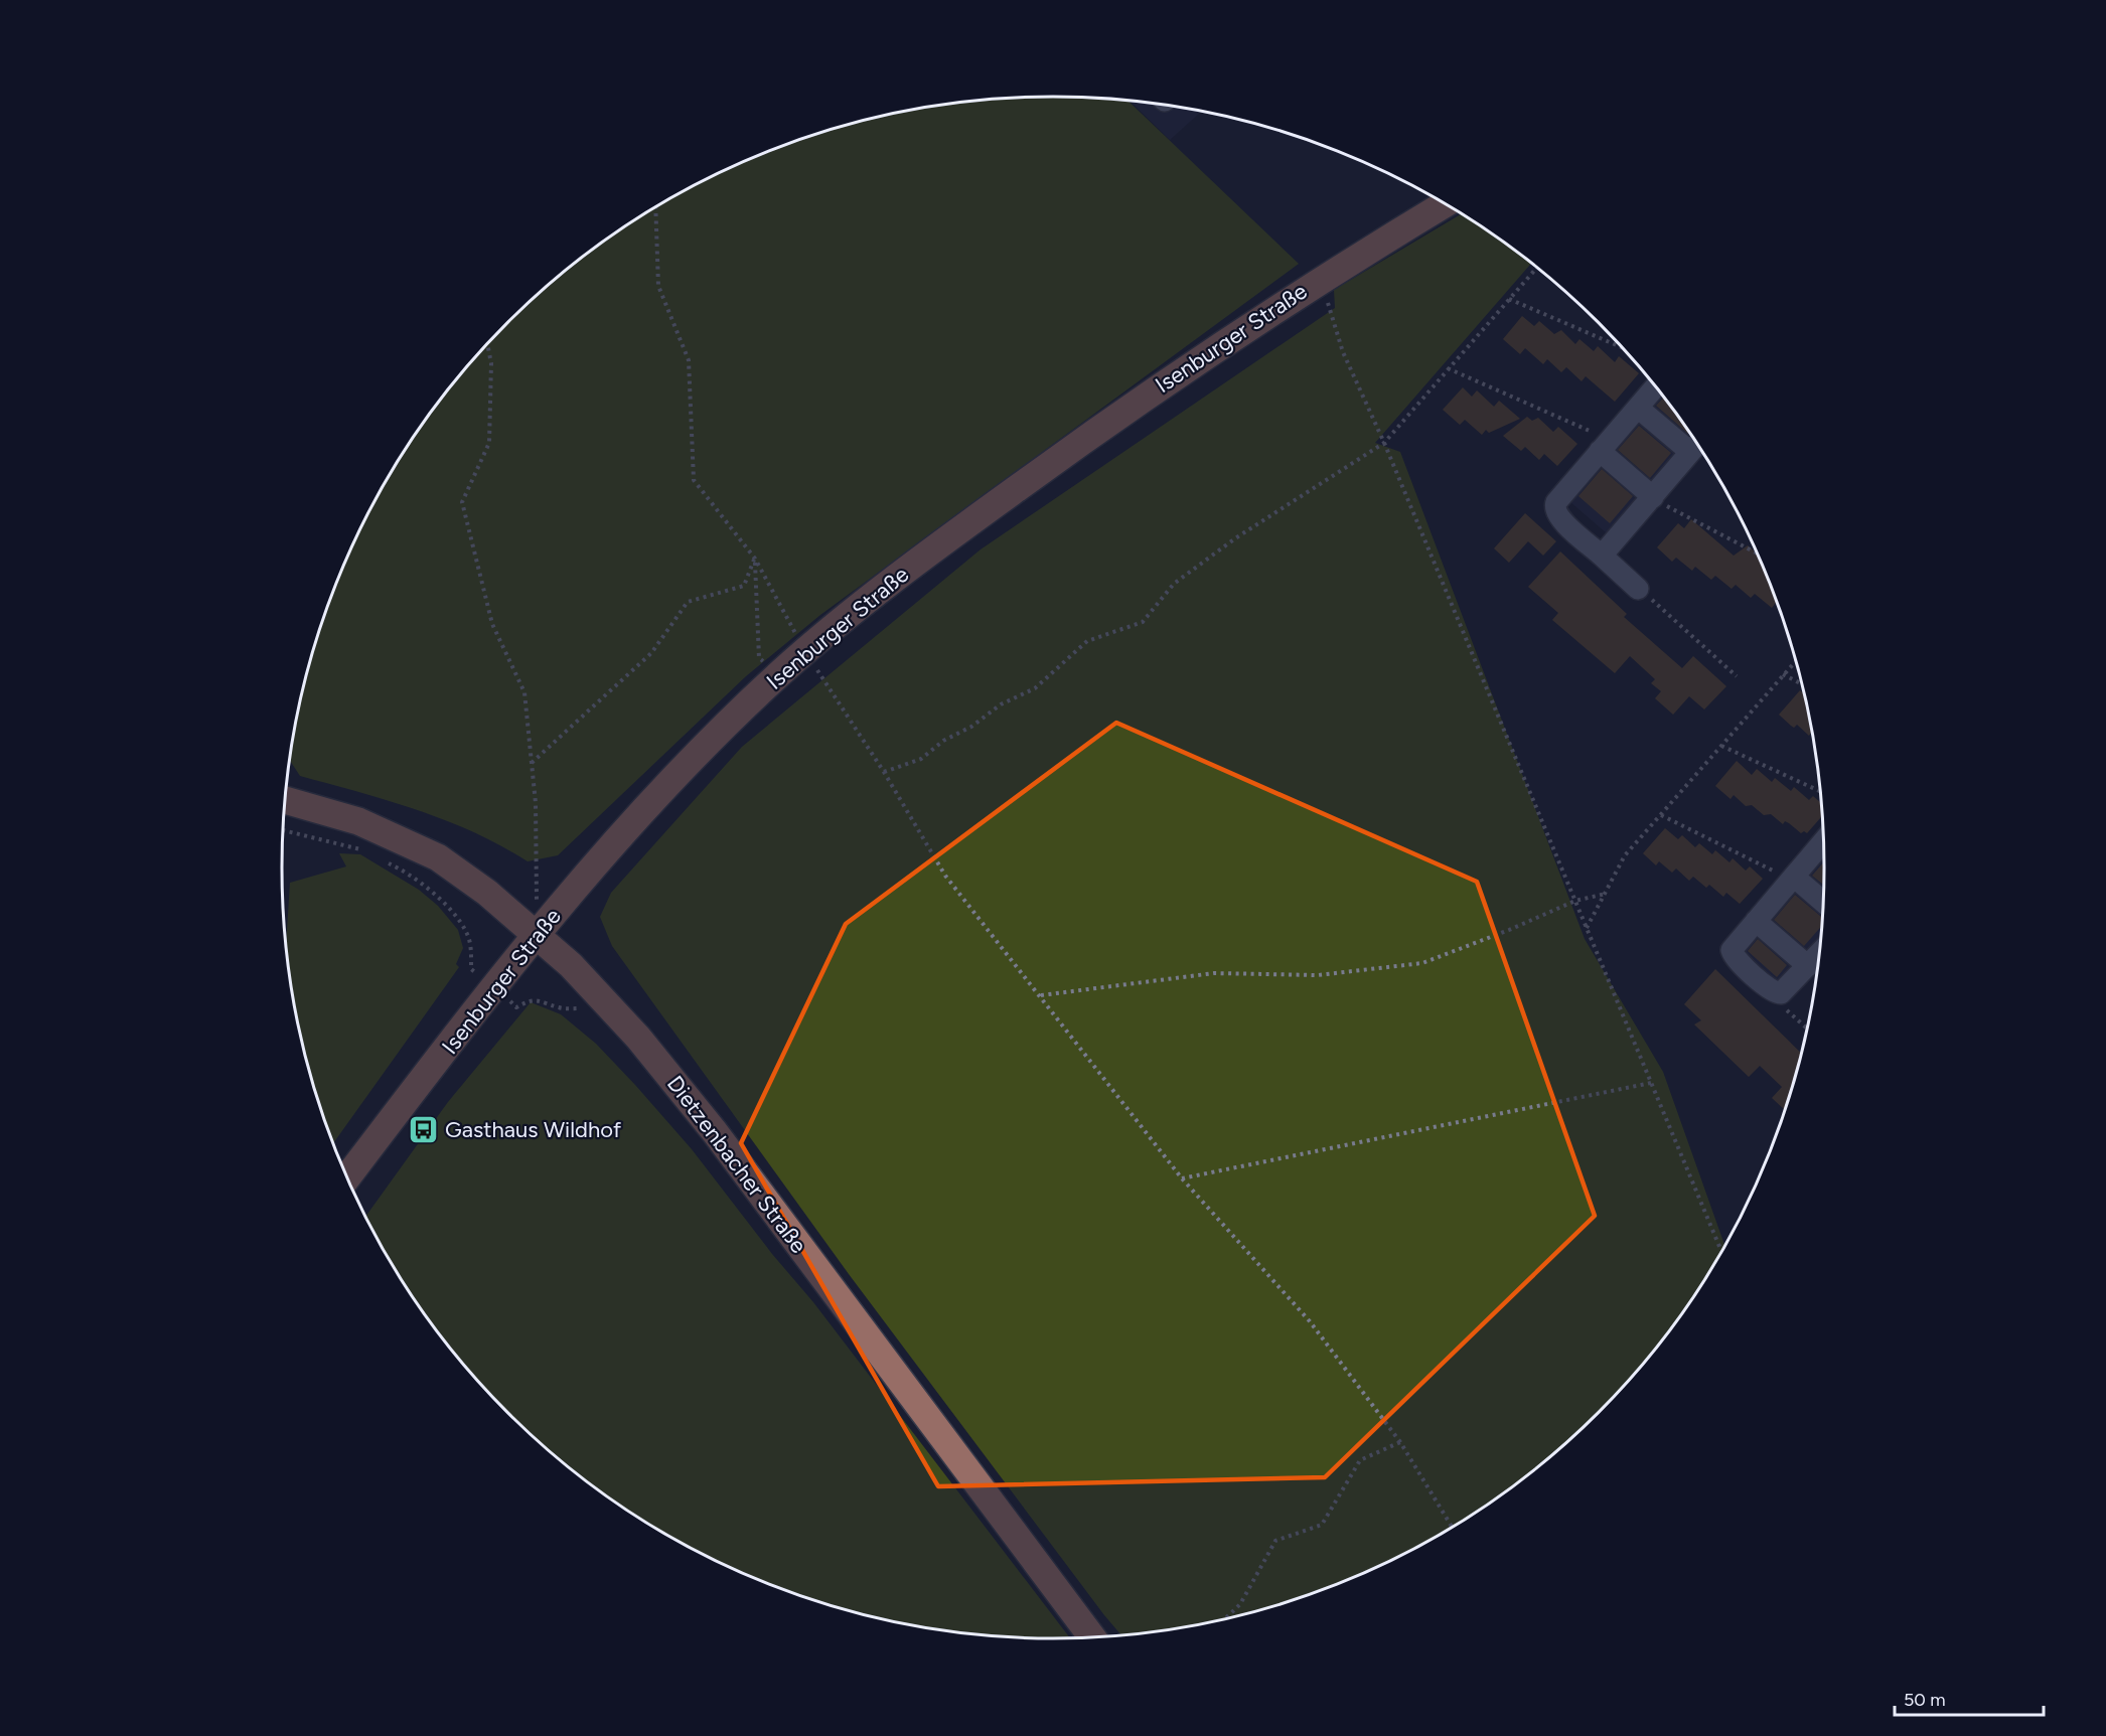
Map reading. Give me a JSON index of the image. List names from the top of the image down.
{
  "streets": {
    "main road": ["Isenburger Straße", "Dietzenbacher Straße"]
  },
  "crossings": [
    ["Isenburger Straße", "Dietzenbacher Straße"]
  ],
  "places": {
    "bus stop": ["Gasthaus Wildhof"]
  },
  "scale_bar": "50 m"
}
